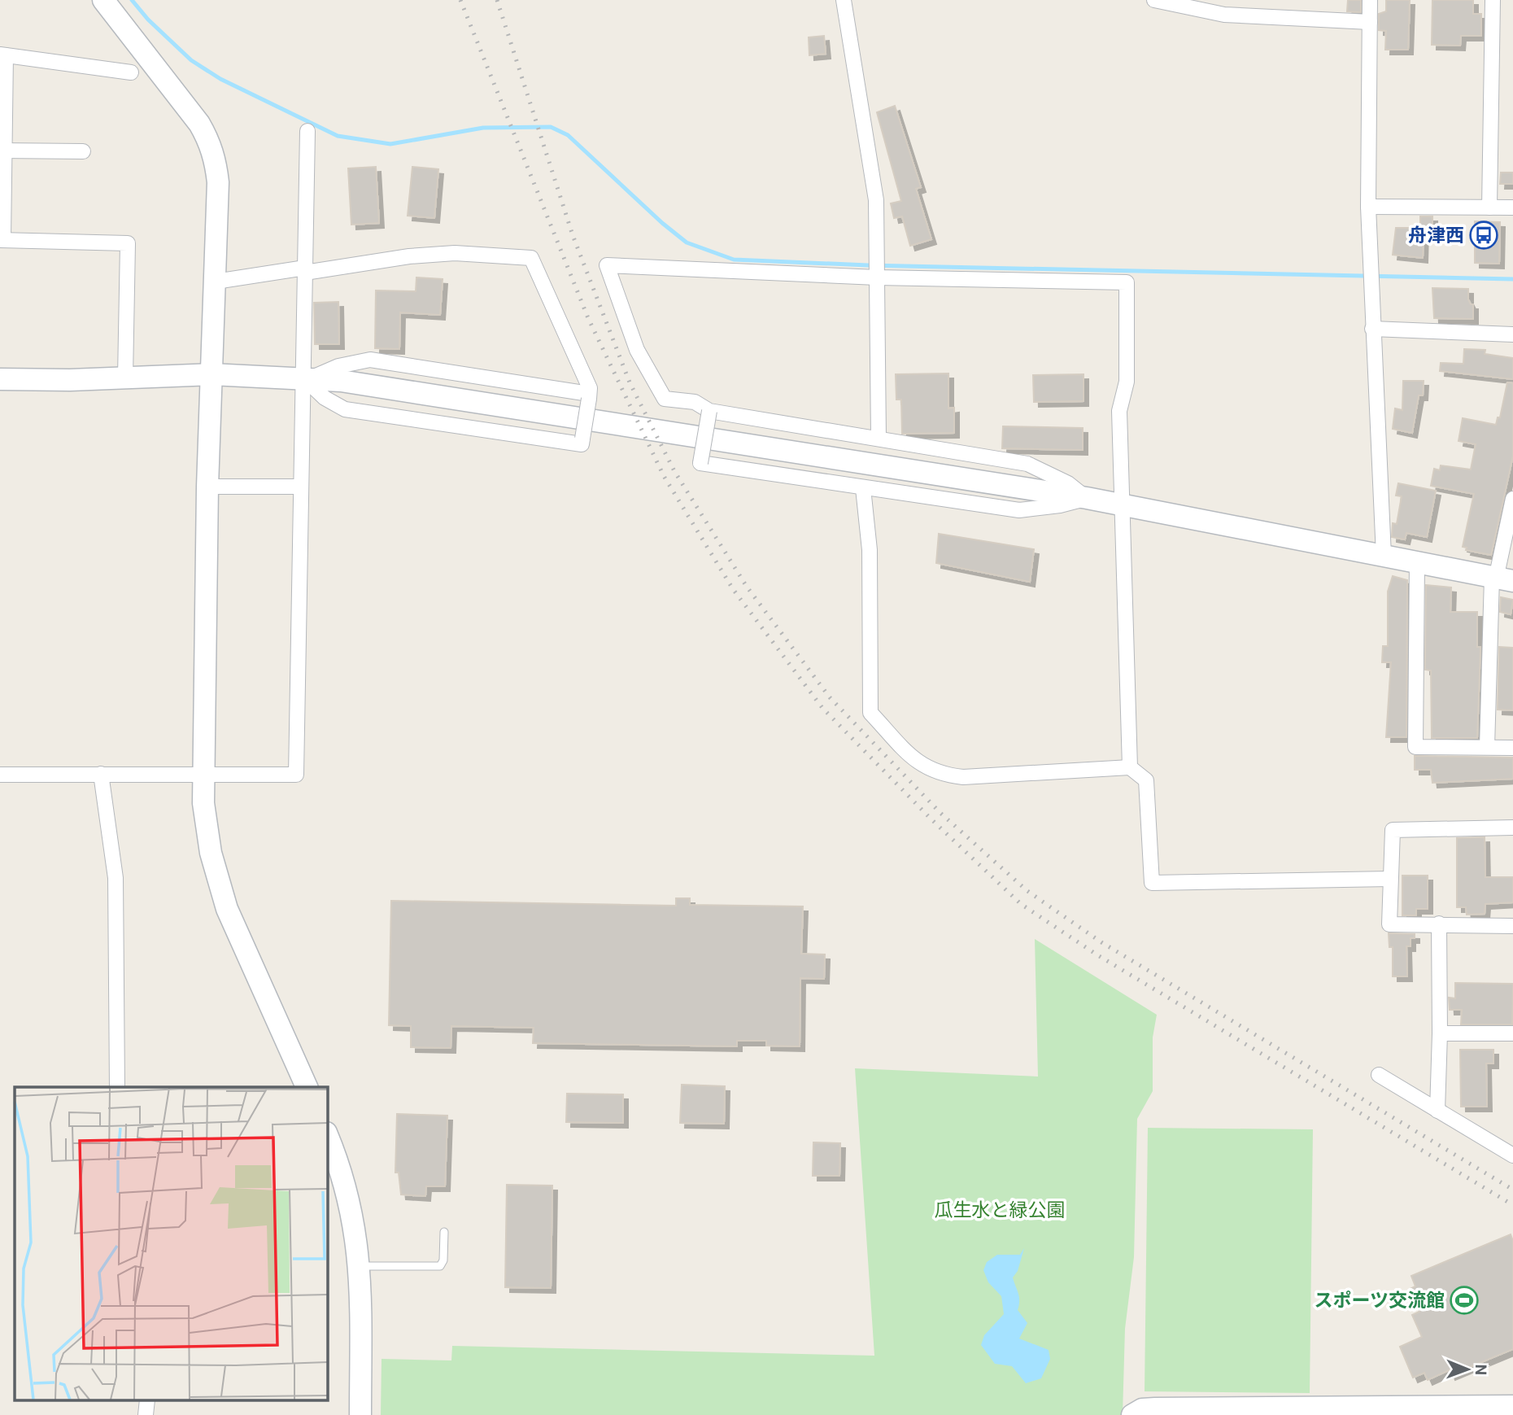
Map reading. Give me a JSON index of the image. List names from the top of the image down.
{
  "parks": ["瓜生水と緑公園"],
  "places": {
    "bus stop": ["舟津西"],
    "sports": ["スポーツ交流館"]
  },
  "north": "right"
}
